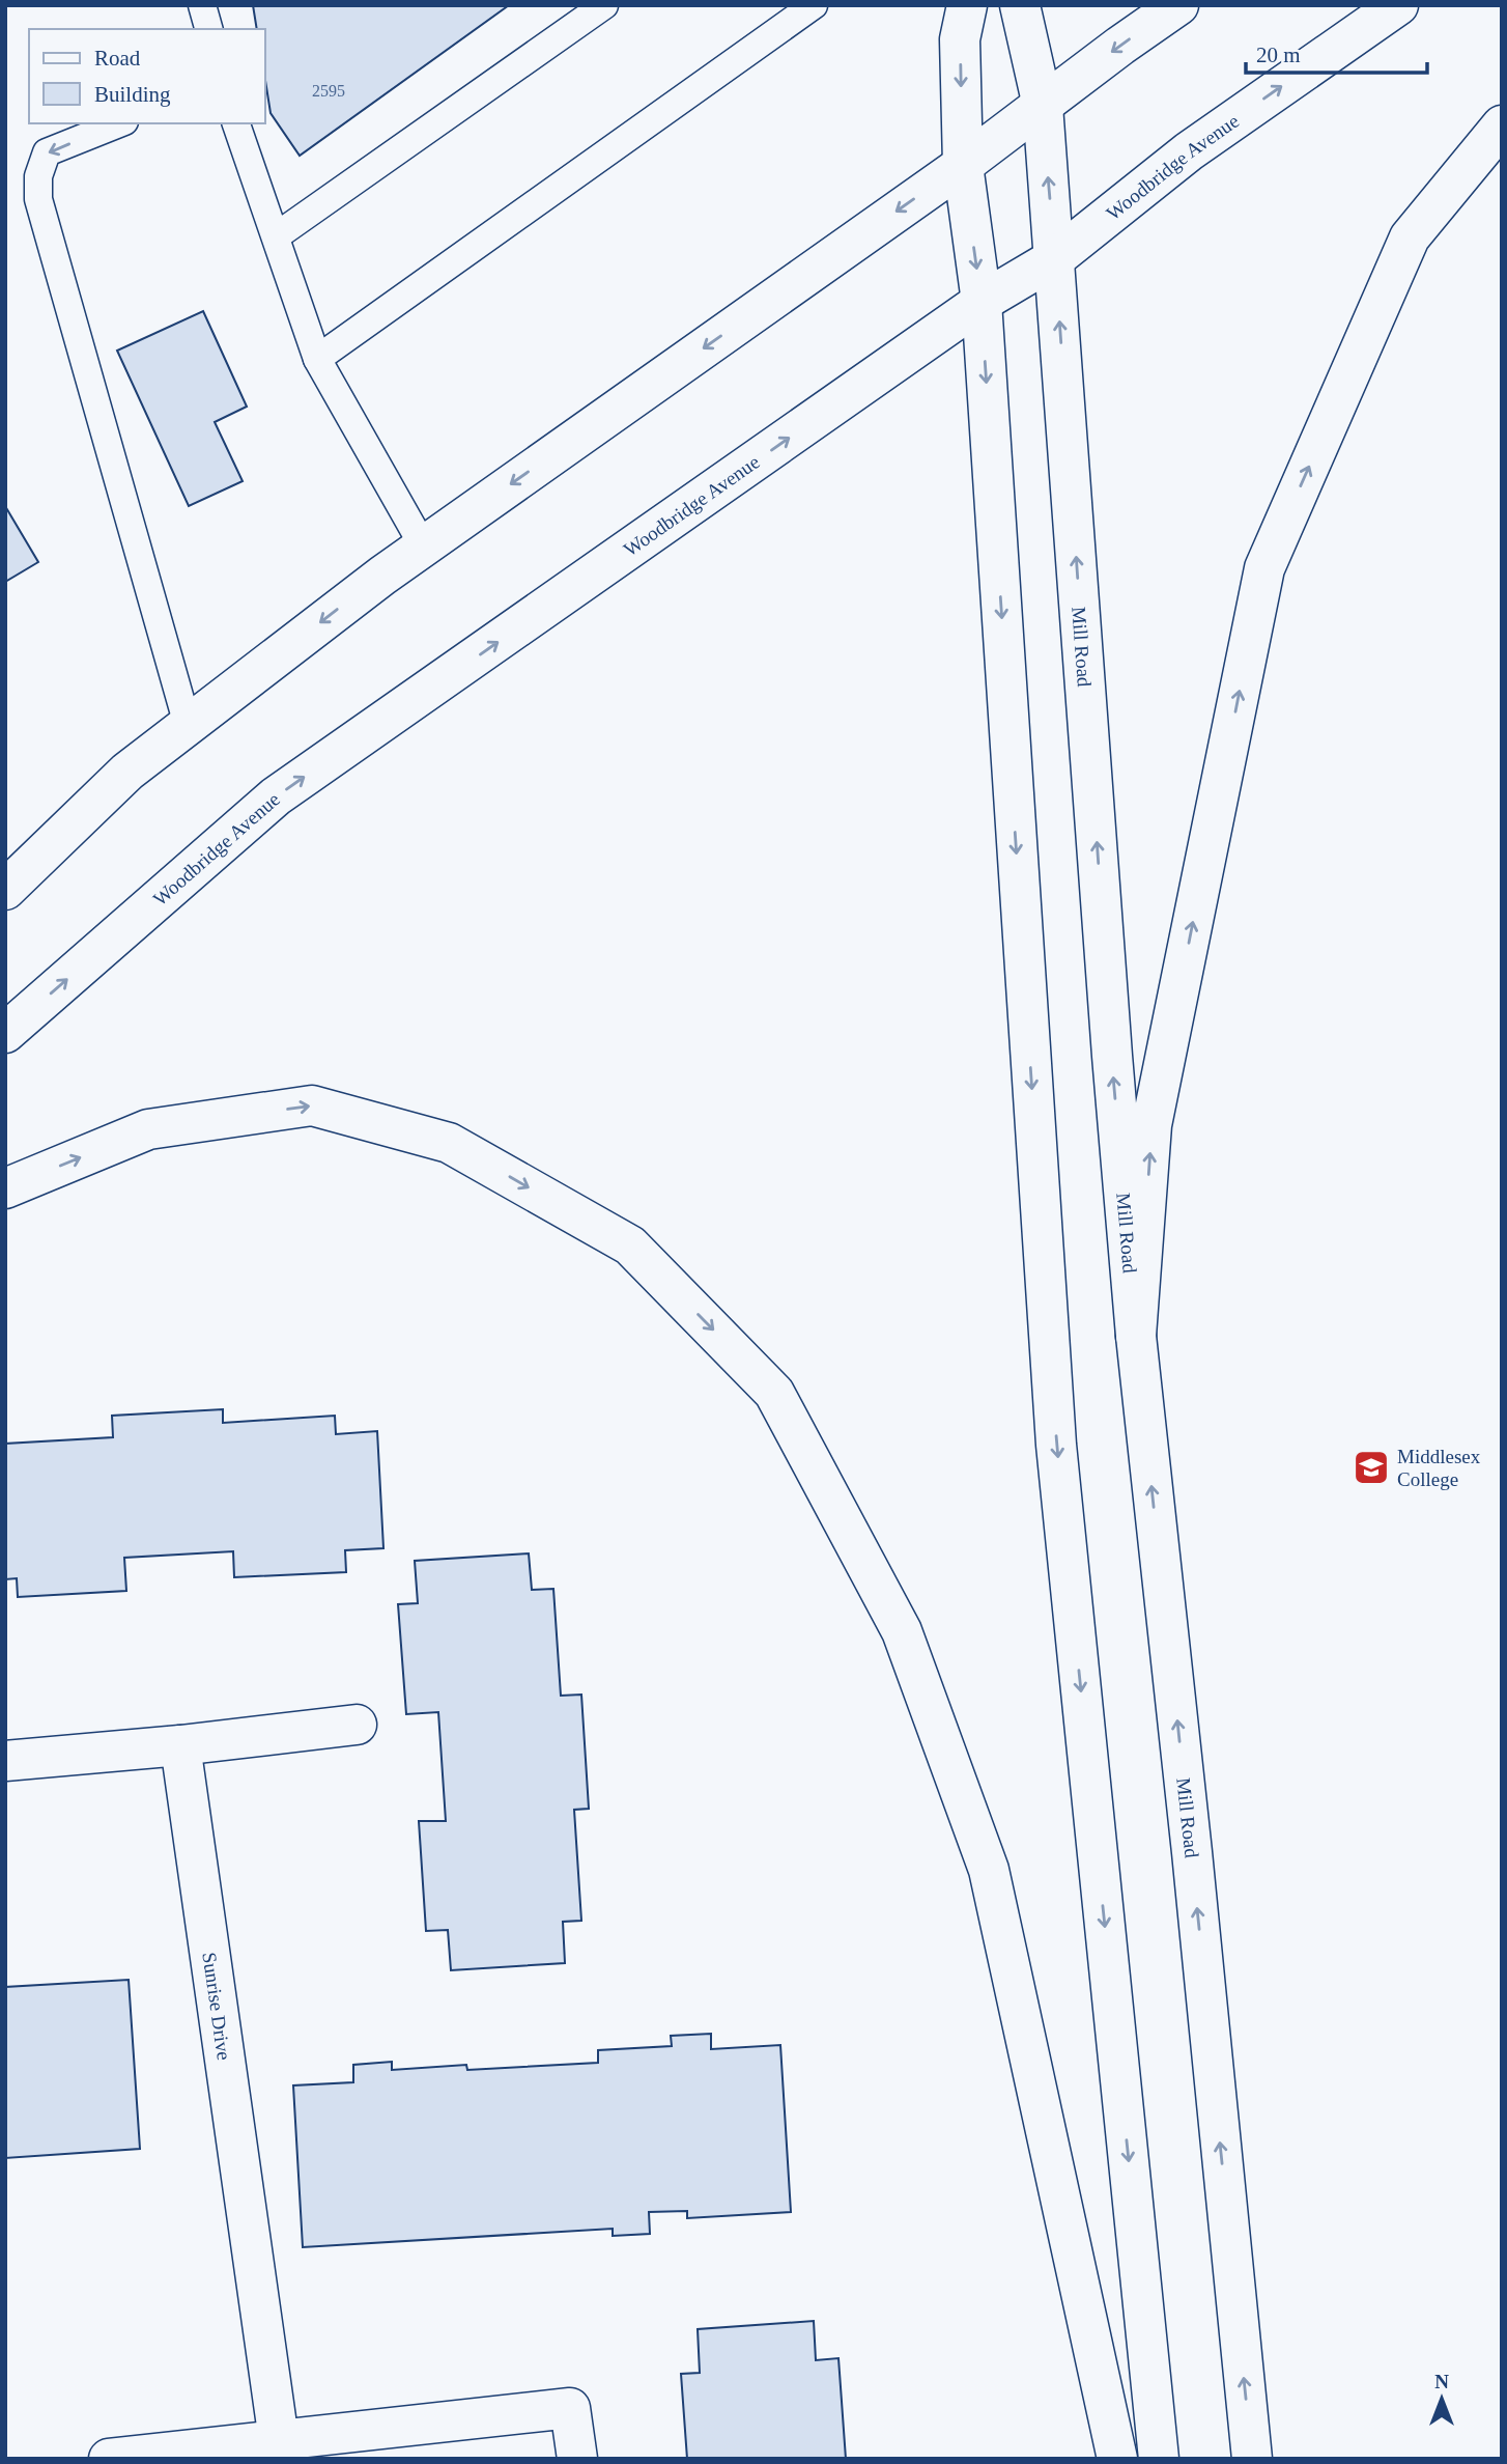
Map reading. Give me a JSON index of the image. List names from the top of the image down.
{
  "streets": {
    "street": ["Woodbridge Avenue", "Mill Road", "Sunrise Drive"]
  },
  "crossings": [
    ["Woodbridge Avenue", "Mill Road"]
  ],
  "places": {
    "school or university": ["Middlesex College"]
  },
  "house_numbers": ["2595"],
  "legend": ["Road", "Building"],
  "scale_bar": "20 m",
  "north": "top"
}
